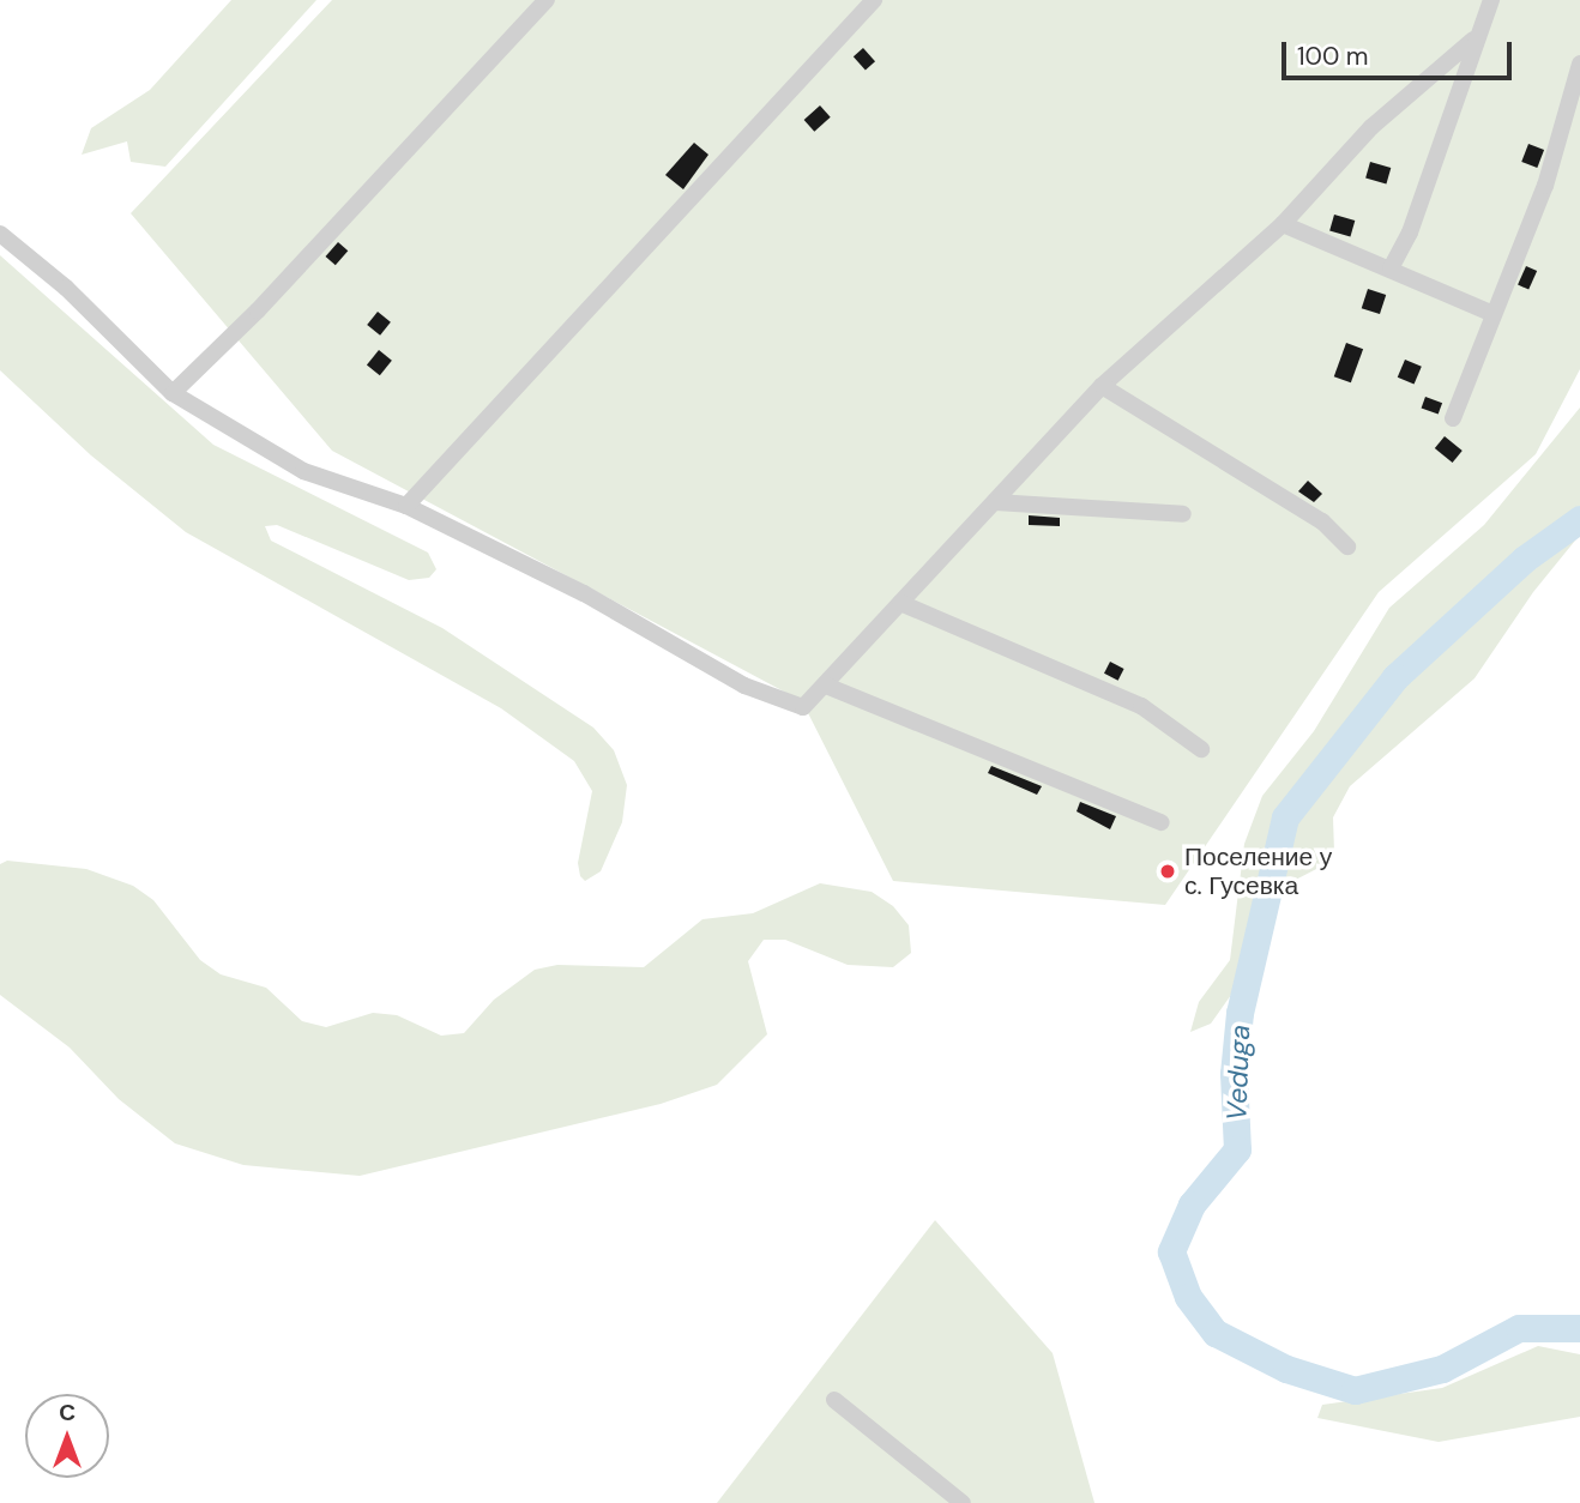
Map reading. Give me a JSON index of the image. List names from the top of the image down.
{
  "water": ["Veduga"],
  "places": ["Поселение у с. Гусевка"],
  "scale_bar": "100 m",
  "north": "top"
}
